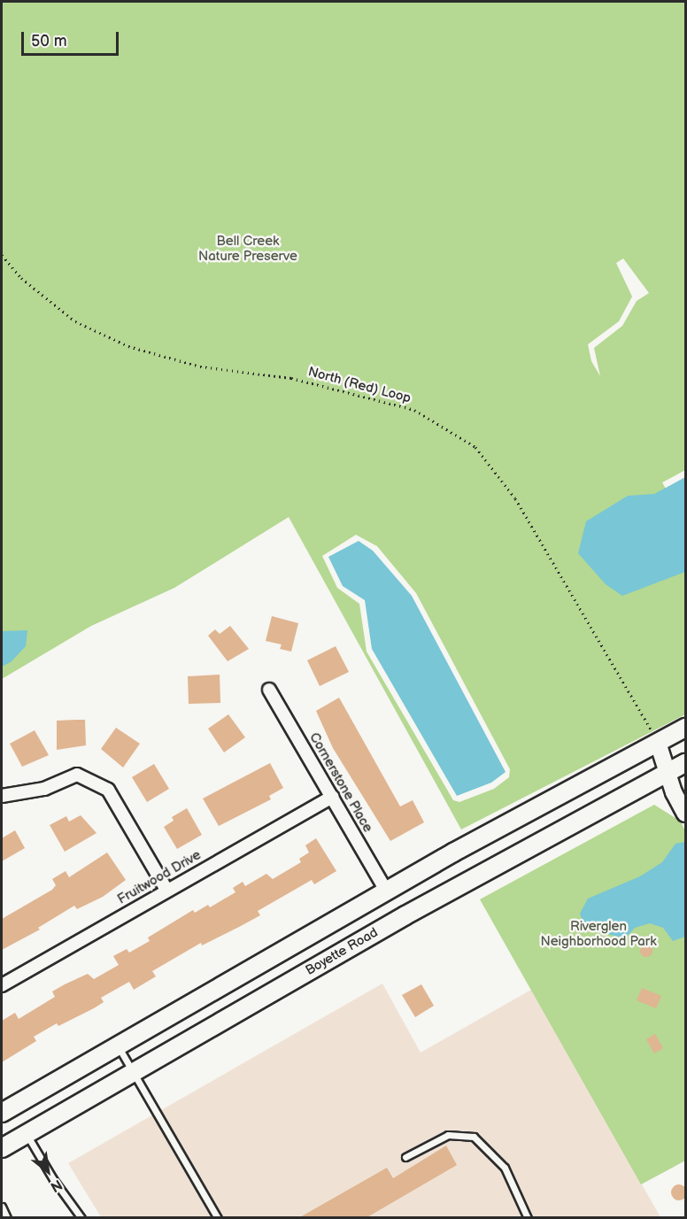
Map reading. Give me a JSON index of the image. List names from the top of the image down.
{
  "streets": {
    "main road": ["Boyette Road"],
    "street": ["Cornerstone Place", "Fruitwood Drive"],
    "path": ["North (Red) Loop"]
  },
  "crossings": [
    ["Cornerstone Place", "Fruitwood Drive"]
  ],
  "parks": ["Bell Creek Nature Preserve", "Riverglen Neighborhood Park"],
  "scale_bar": "50 m",
  "north": "bottom right"
}
